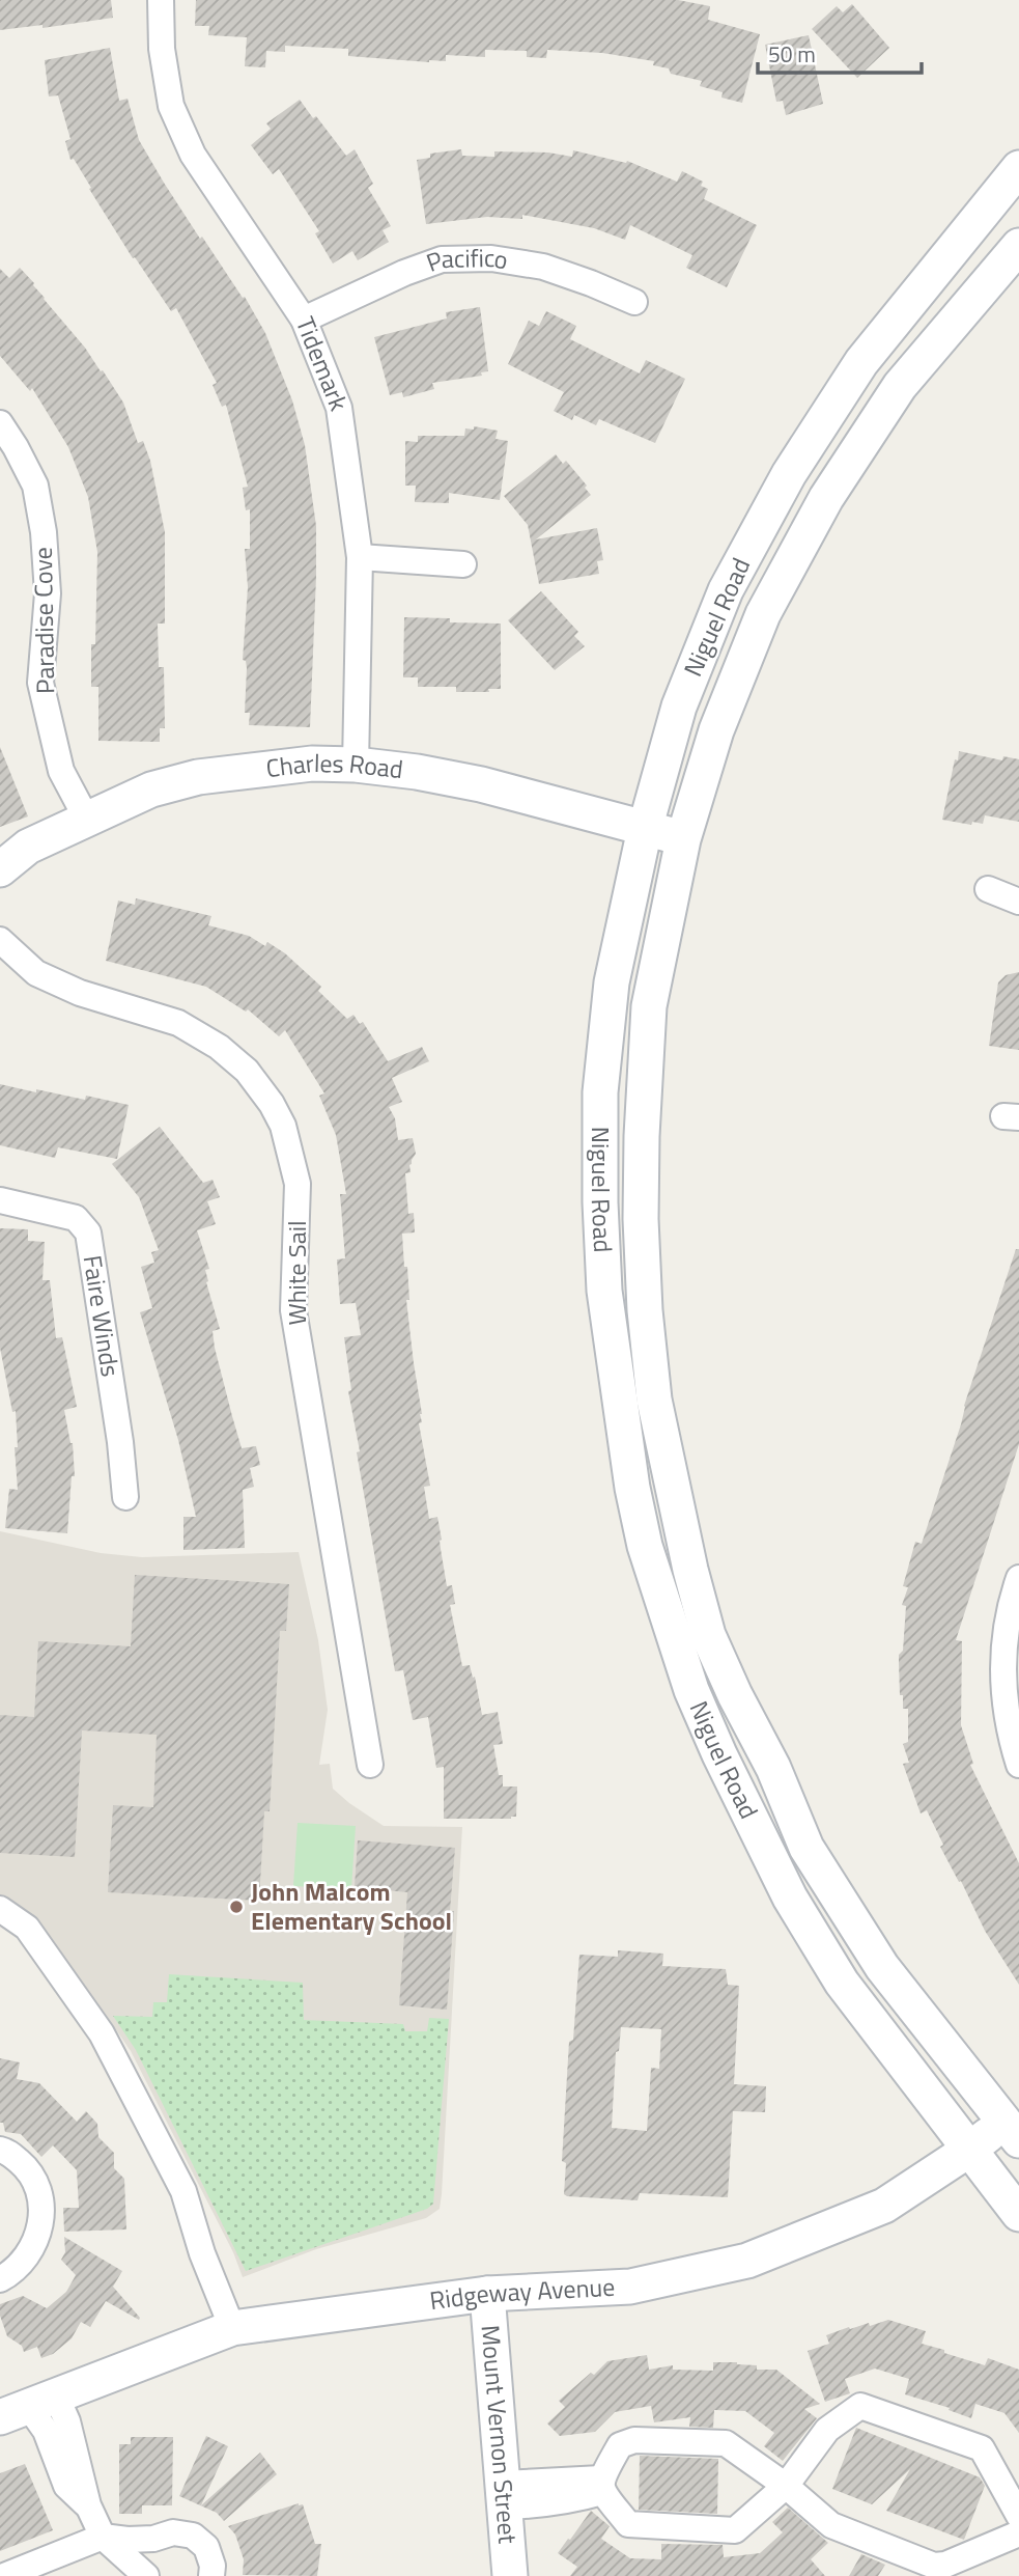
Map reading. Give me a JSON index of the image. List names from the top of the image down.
{
  "streets": {
    "main road": [
      "Niguel Road",
      "Charles Road",
      "Ridgeway Avenue",
      "Mount Vernon Street"
    ],
    "street": [
      "Pacifico",
      "Tidemark",
      "Paradise Cove",
      "White Sail",
      "Faire Winds"
    ]
  },
  "crossings": [
    ["Pacifico", "Tidemark"],
    ["Tidemark", "Charles Road"],
    ["Niguel Road", "Charles Road"],
    ["Niguel Road", "Ridgeway Avenue"],
    ["Paradise Cove", "Charles Road"],
    ["Ridgeway Avenue", "Mount Vernon Street"]
  ],
  "places": ["John Malcom Elementary School"],
  "scale_bar": "50 m"
}
